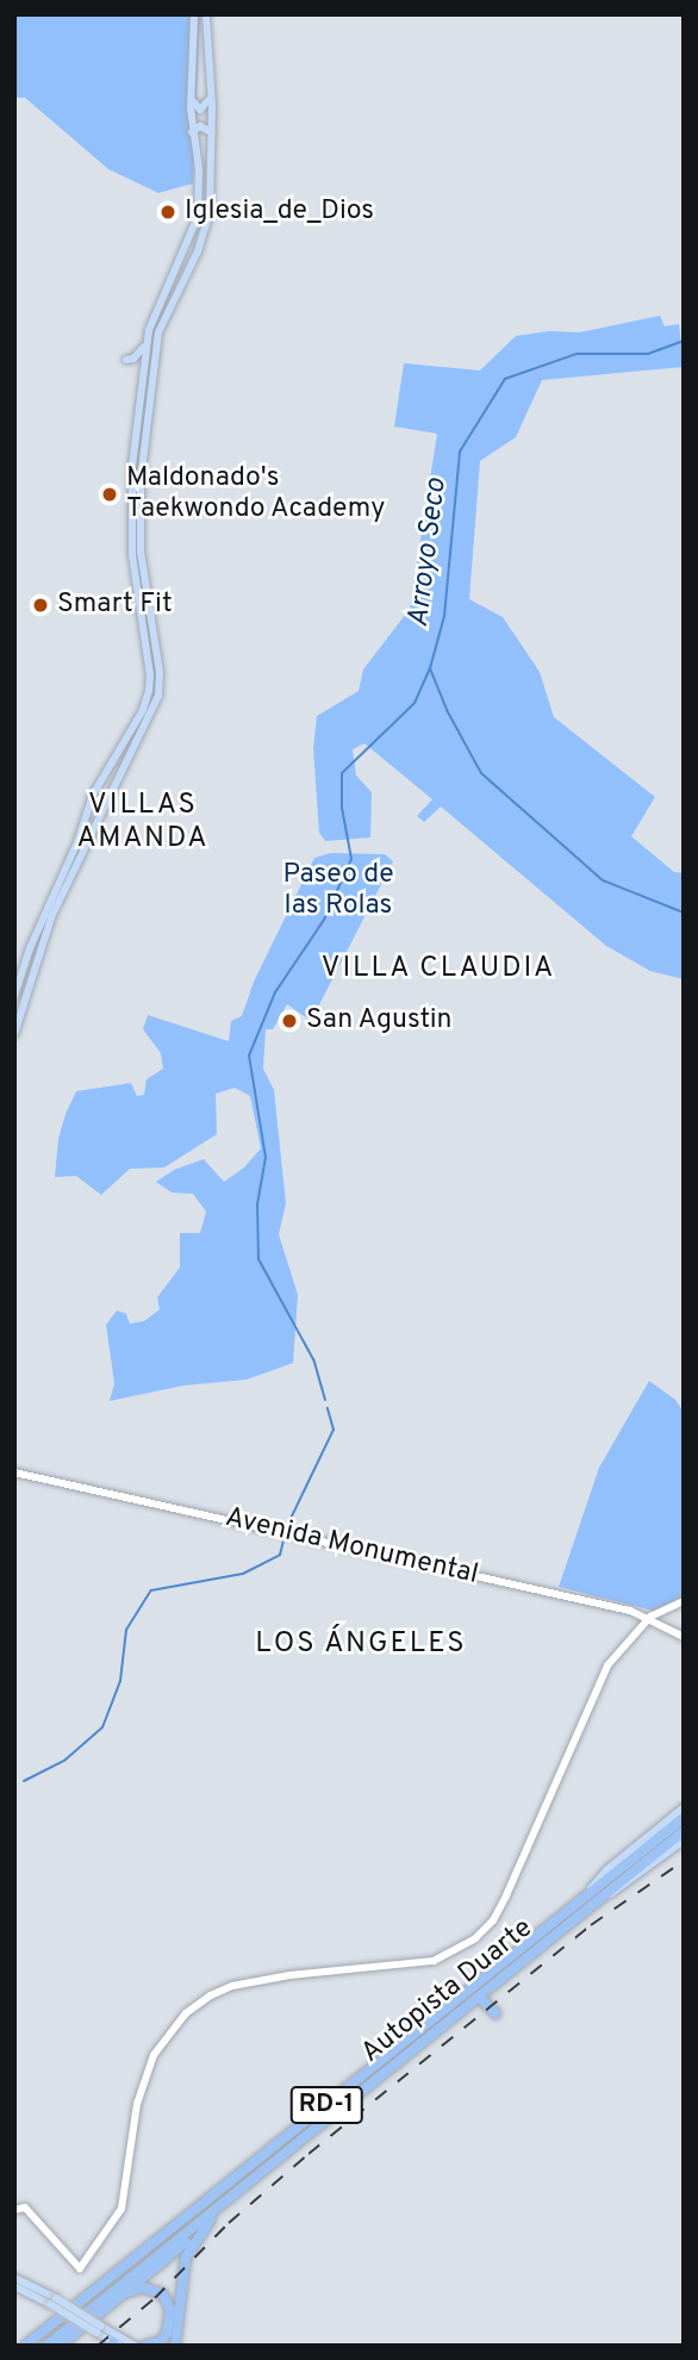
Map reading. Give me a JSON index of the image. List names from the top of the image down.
{
  "streets": {
    "highway": ["Autopista Duarte", "RD-1"],
    "main road": ["Avenida Monumental"]
  },
  "districts": ["VILLAS AMANDA", "VILLA CLAUDIA", "LOS ÁNGELES"],
  "water": ["Arroyo Seco"],
  "parks": ["Paseo de las Rolas"],
  "places": [
    "Iglesia_de_Dios",
    "Maldonado's Taekwondo Academy",
    "Smart Fit",
    "San Agustin"
  ]
}
